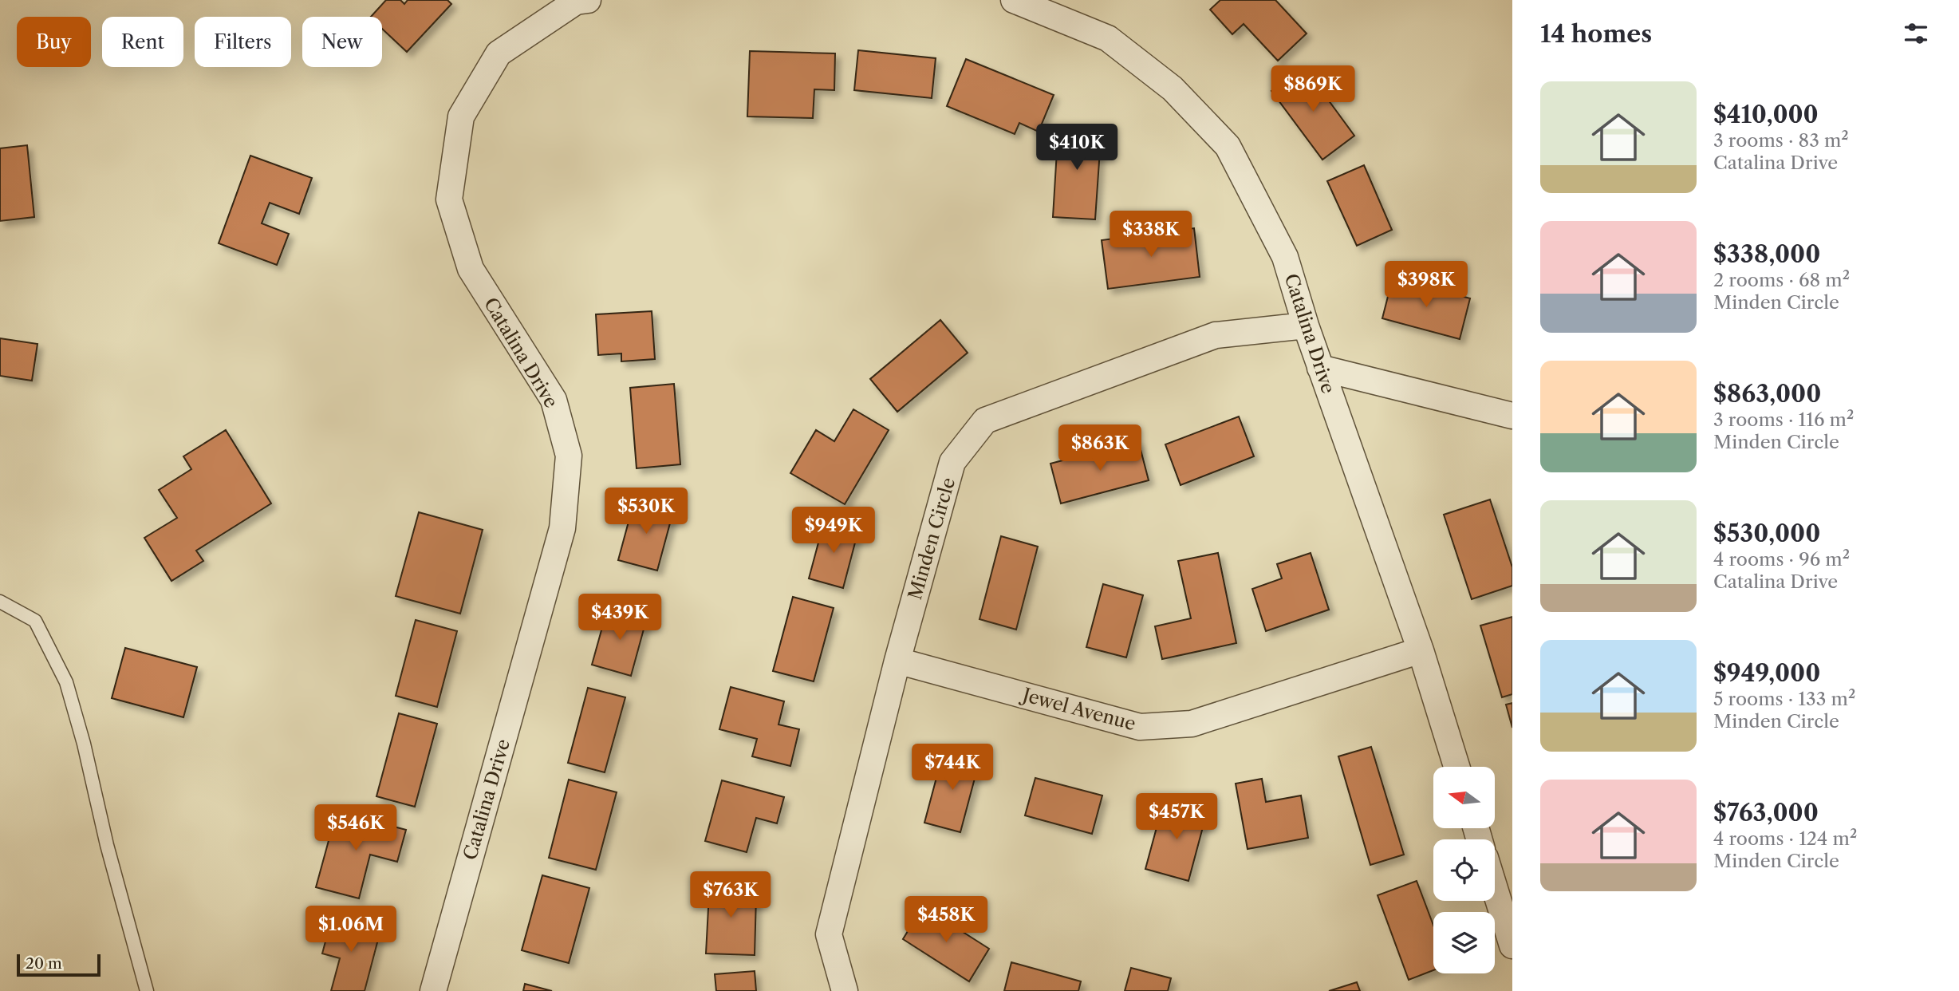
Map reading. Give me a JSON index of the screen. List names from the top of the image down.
{
  "streets": {
    "street": ["Catalina Drive", "Minden Circle", "Jewel Avenue"]
  },
  "crossings": [
    ["Catalina Drive", "Minden Circle"],
    ["Catalina Drive", "Jewel Avenue"],
    ["Minden Circle", "Jewel Avenue"]
  ],
  "scale_bar": "20 m",
  "north": "left",
  "page": {
    "heading": "14 homes",
    "chip": [
      "Buy",
      "Rent",
      "Filters",
      "New"
    ],
    "price": [
      "$869K",
      "$410K",
      "$338K",
      "$398K",
      "$863K",
      "$530K",
      "$949K",
      "$439K",
      "$744K",
      "$457K",
      "$546K",
      "$763K",
      "$458K",
      "$1.06M"
    ],
    "list": [
      {
        "name": "$410,000",
        "note": "3 rooms · 83 m² · Catalina Drive"
      },
      {
        "name": "$338,000",
        "note": "2 rooms · 68 m² · Minden Circle"
      },
      {
        "name": "$863,000",
        "note": "3 rooms · 116 m² · Minden Circle"
      },
      {
        "name": "$530,000",
        "note": "4 rooms · 96 m² · Catalina Drive"
      },
      {
        "name": "$949,000",
        "note": "5 rooms · 133 m² · Minden Circle"
      },
      {
        "name": "$763,000",
        "note": "4 rooms · 124 m² · Minden Circle"
      }
    ],
    "scale": "20 m"
  }
}
